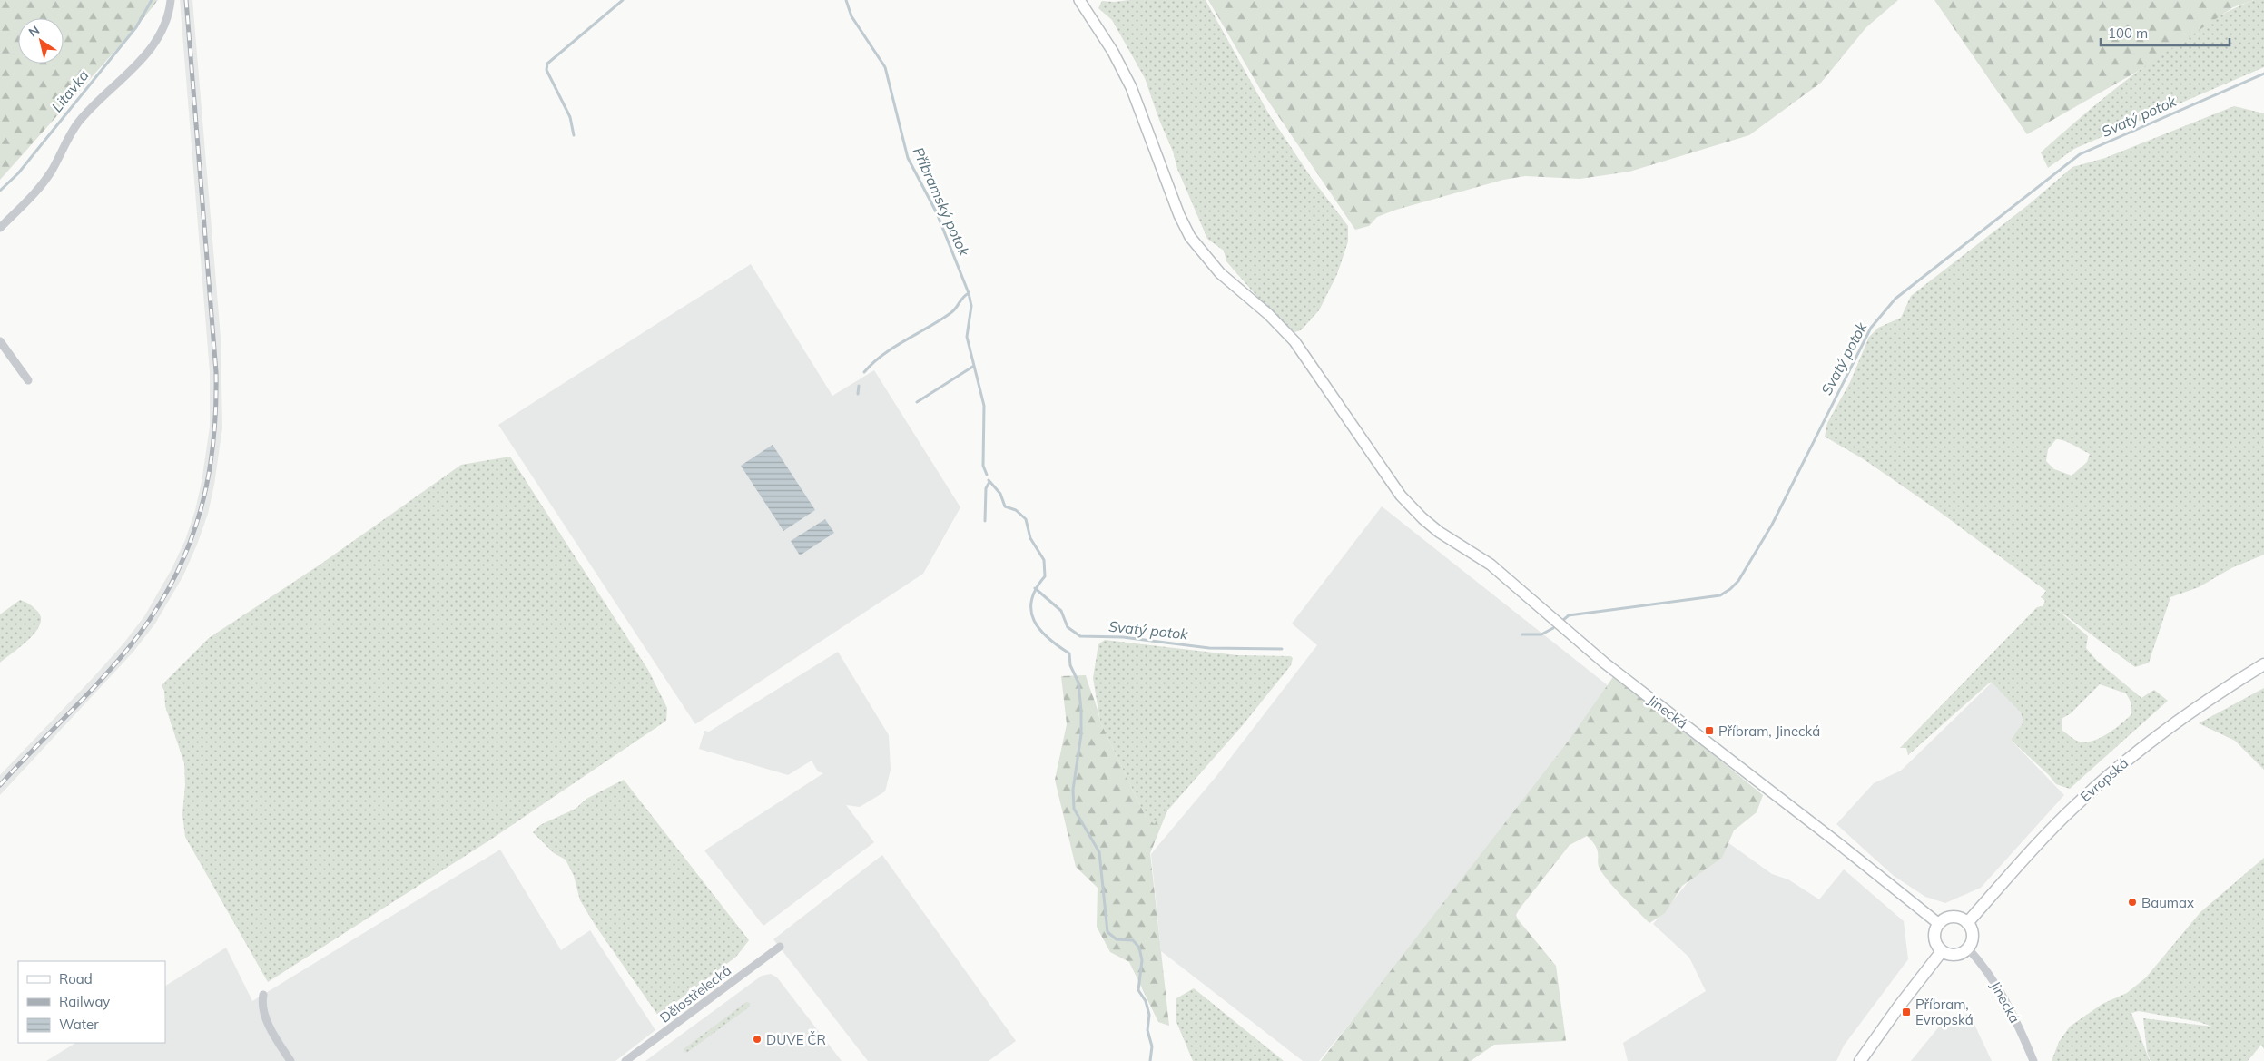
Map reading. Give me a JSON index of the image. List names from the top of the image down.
{
  "streets": {
    "main road": ["Jinecká", "Evropská"],
    "street": ["Dělostřelecká"]
  },
  "crossings": [
    ["Jinecká", "Evropská"]
  ],
  "water": ["Litavka", "Svatý potok", "Příbramský potok"],
  "places": {
    "transit": ["Příbram, Jinecká", "Příbram, Evropská"],
    "other": ["Baumax", "DUVE ČR"]
  },
  "legend": ["Road", "Railway", "Water"],
  "scale_bar": "100 m",
  "north": "top left"
}
